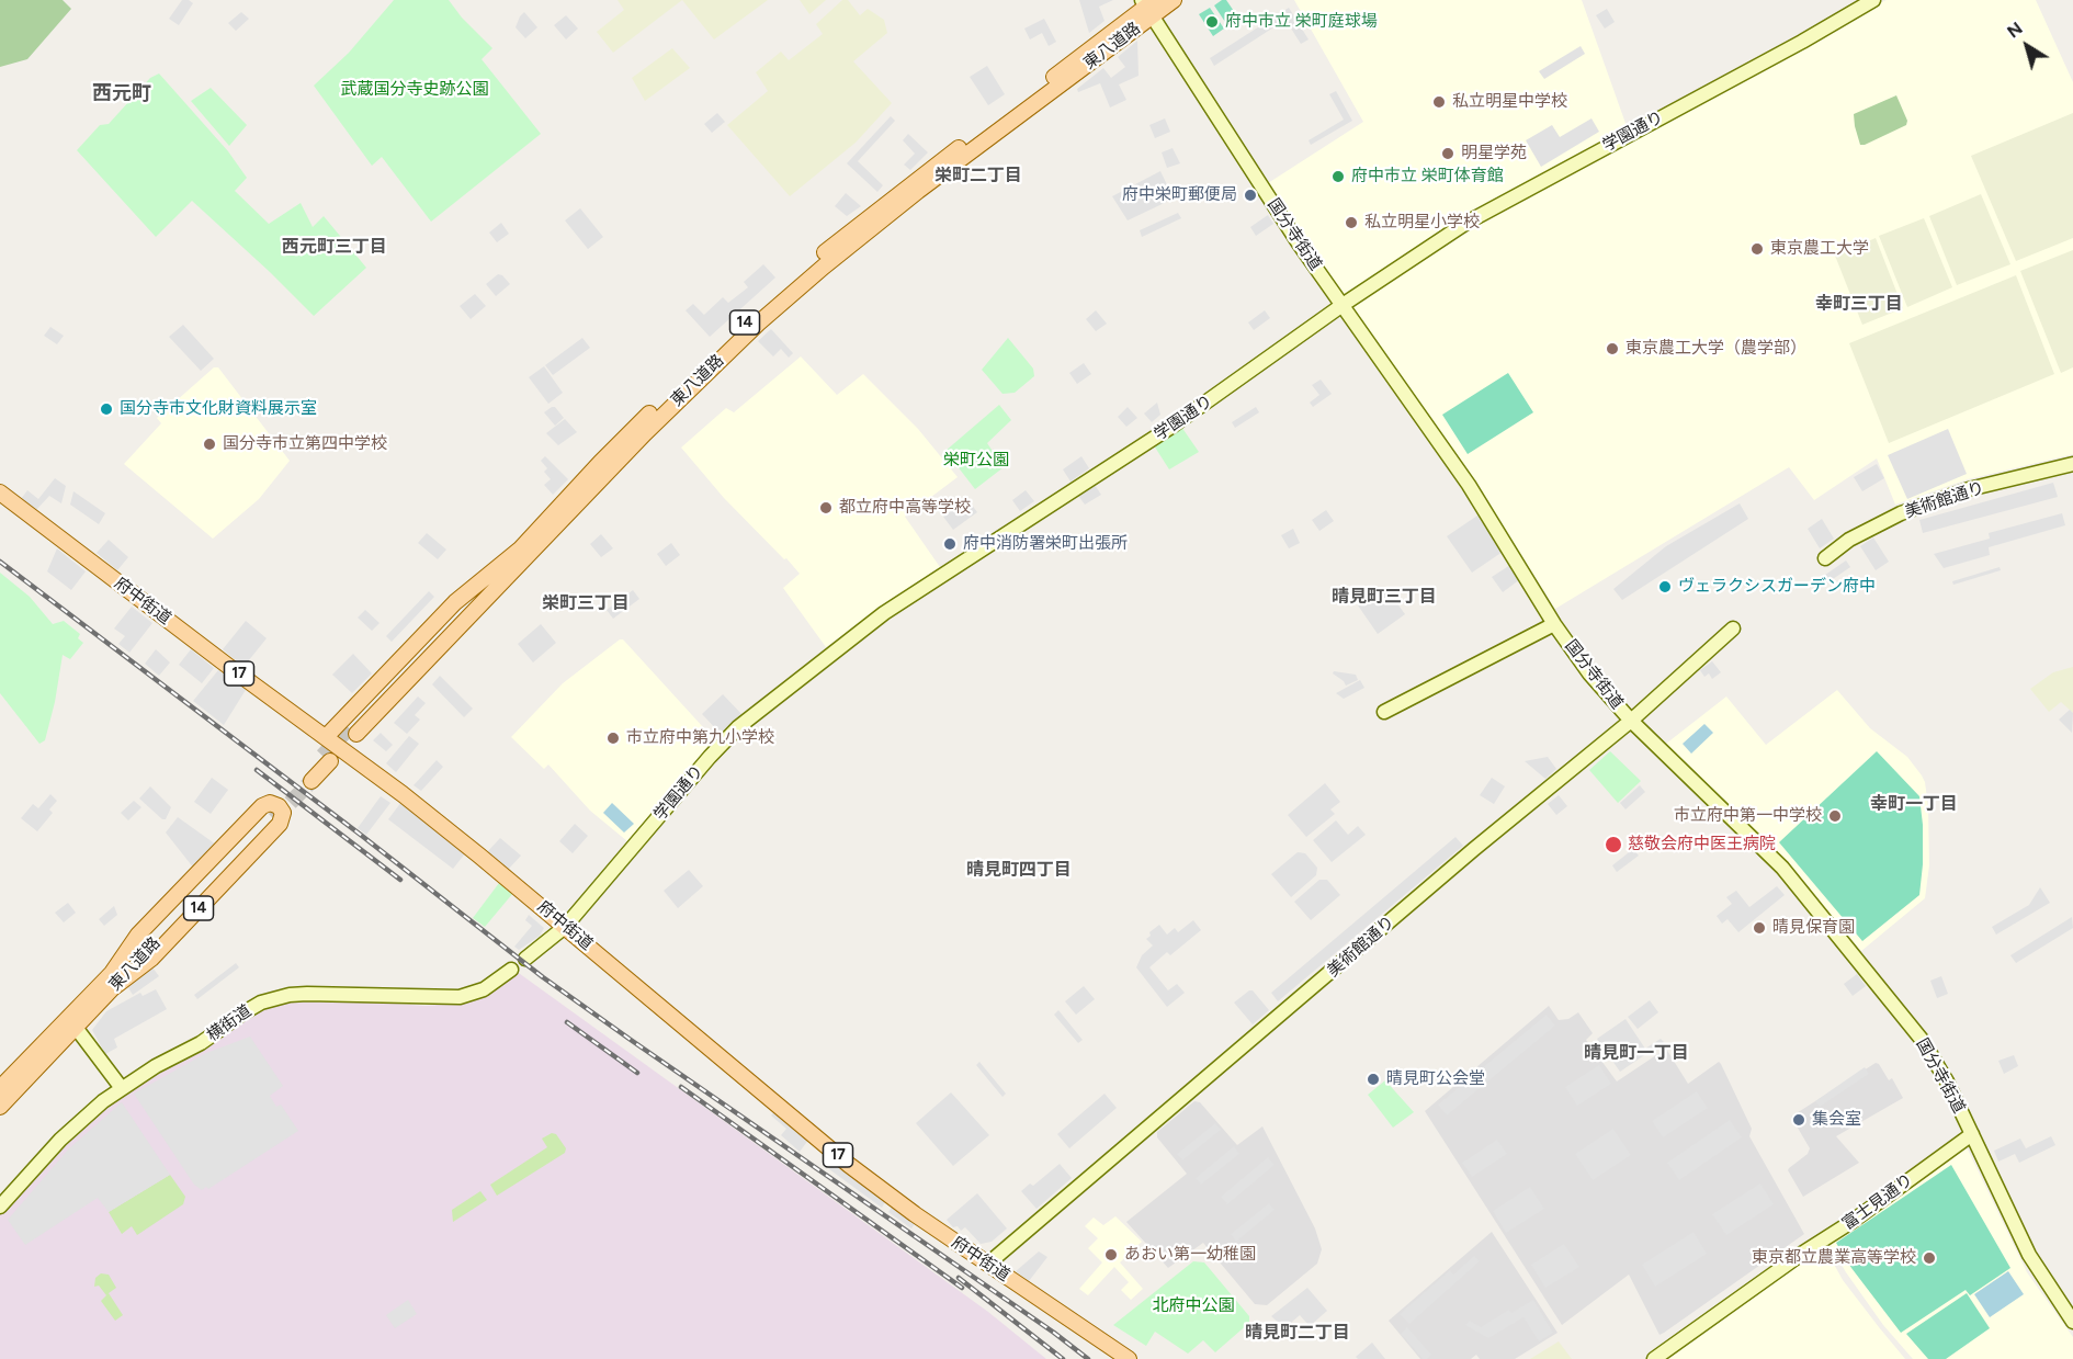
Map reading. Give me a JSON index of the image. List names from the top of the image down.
{
  "streets": {
    "main road": [
      "東八道路",
      "14",
      "府中街道",
      "17"
    ],
    "street": [
      "学園通り",
      "国分寺街道",
      "美術館通り",
      "横街道",
      "富士見通り"
    ]
  },
  "crossings": [
    ["東八道路", "国分寺街道"],
    ["東八道路", "14"],
    ["学園通り", "国分寺街道"],
    ["学園通り", "府中街道"],
    ["国分寺街道", "美術館通り"],
    ["国分寺街道", "富士見通り"],
    ["14", "府中街道"],
    ["美術館通り", "府中街道"]
  ],
  "districts": [
    "西元町",
    "栄町二丁目",
    "西元町三丁目",
    "幸町三丁目",
    "晴見町三丁目",
    "栄町三丁目",
    "幸町一丁目",
    "晴見町四丁目",
    "晴見町一丁目",
    "晴見町二丁目"
  ],
  "parks": ["武蔵国分寺史跡公園", "栄町公園", "北府中公園"],
  "places": [
    "府中市立 栄町庭球場",
    "私立明星中学校",
    "明星学苑",
    "府中市立 栄町体育館",
    "府中栄町郵便局",
    "私立明星小学校",
    "東京農工大学",
    "東京農工大学（農学部）",
    "国分寺市文化財資料展示室",
    "国分寺市立第四中学校",
    "都立府中高等学校",
    "府中消防署栄町出張所",
    "ヴェラクシスガーデン府中",
    "市立府中第九小学校",
    "市立府中第一中学校",
    "慈敬会府中医王病院",
    "晴見保育園",
    "晴見町公会堂",
    "集会室",
    "あおい第一幼稚園",
    "東京都立農業高等学校"
  ],
  "north": "top left"
}
